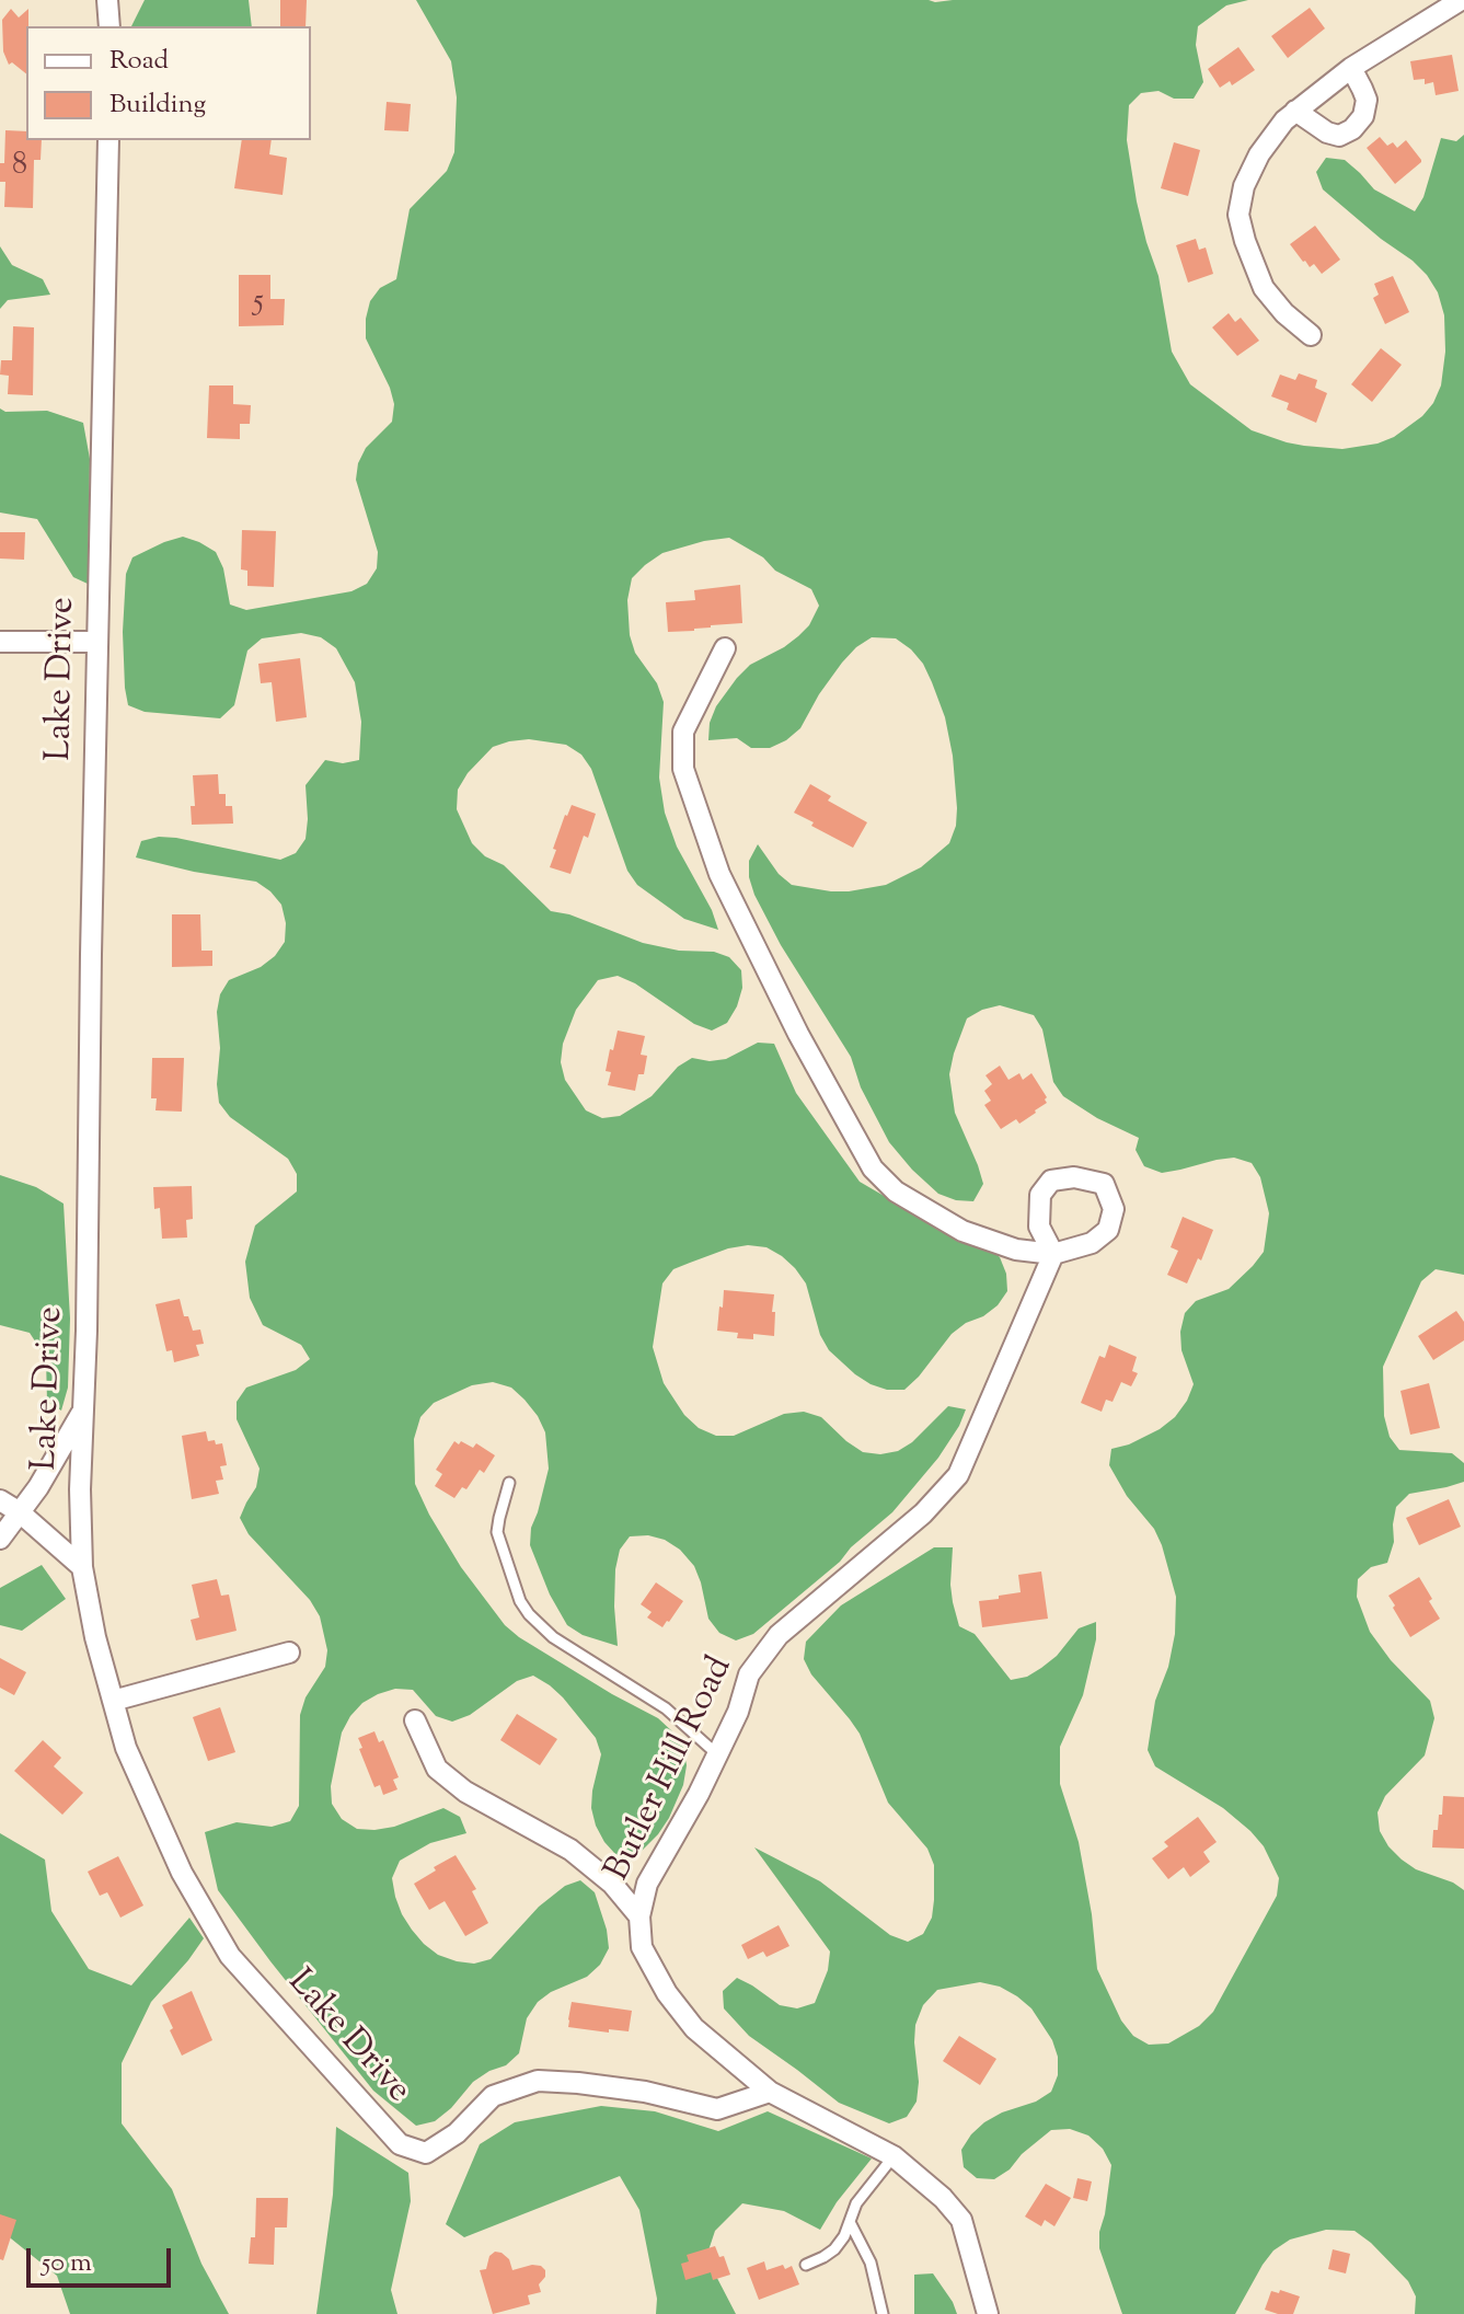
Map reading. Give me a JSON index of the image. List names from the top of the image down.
{
  "streets": {
    "street": ["Lake Drive", "Butler Hill Road"]
  },
  "crossings": [
    ["Lake Drive", "Butler Hill Road"]
  ],
  "house_numbers": ["8", "5"],
  "legend": ["Road", "Building"],
  "scale_bar": "50 m"
}
